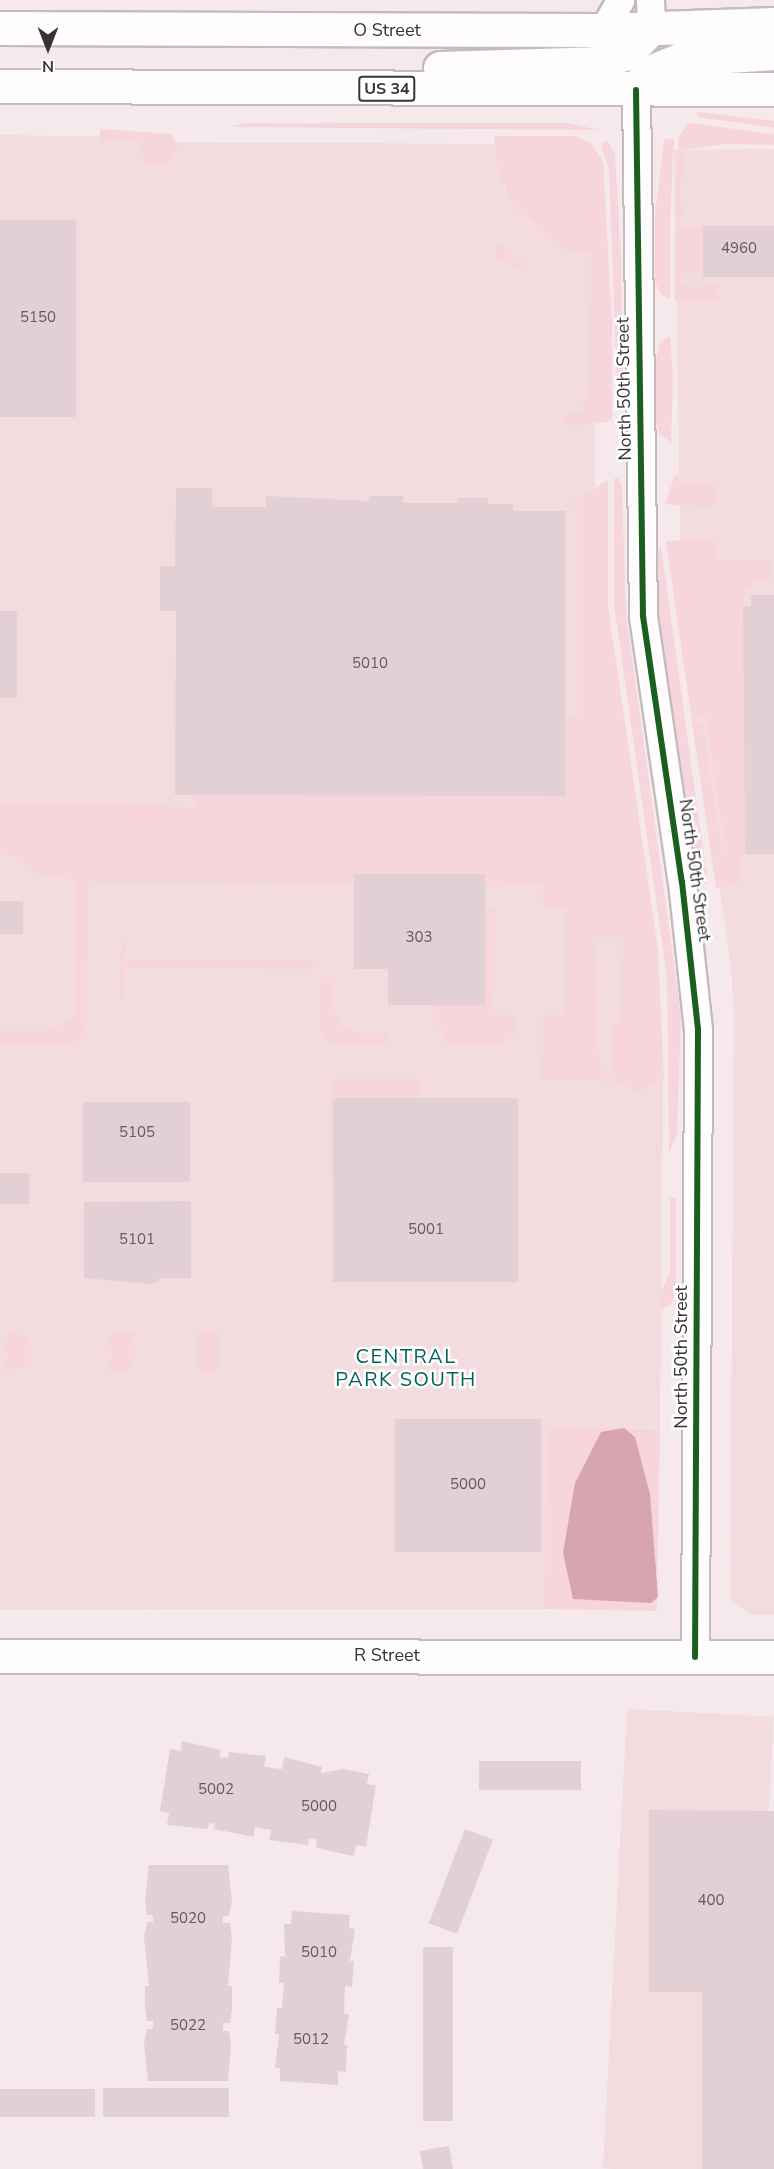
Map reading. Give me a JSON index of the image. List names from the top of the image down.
{
  "streets": {
    "main road": ["O Street", "US 34", "R Street"],
    "street": ["North 50th Street"]
  },
  "crossings": [
    ["US 34", "North 50th Street"],
    ["North 50th Street", "R Street"]
  ],
  "districts": ["CENTRAL PARK SOUTH"],
  "house_numbers": [
    "4960",
    "5150",
    "5010",
    "303",
    "5105",
    "5001",
    "5101",
    "5000",
    "5002",
    "5000",
    "400",
    "5020",
    "5010",
    "5022",
    "5012"
  ],
  "north": "bottom"
}
